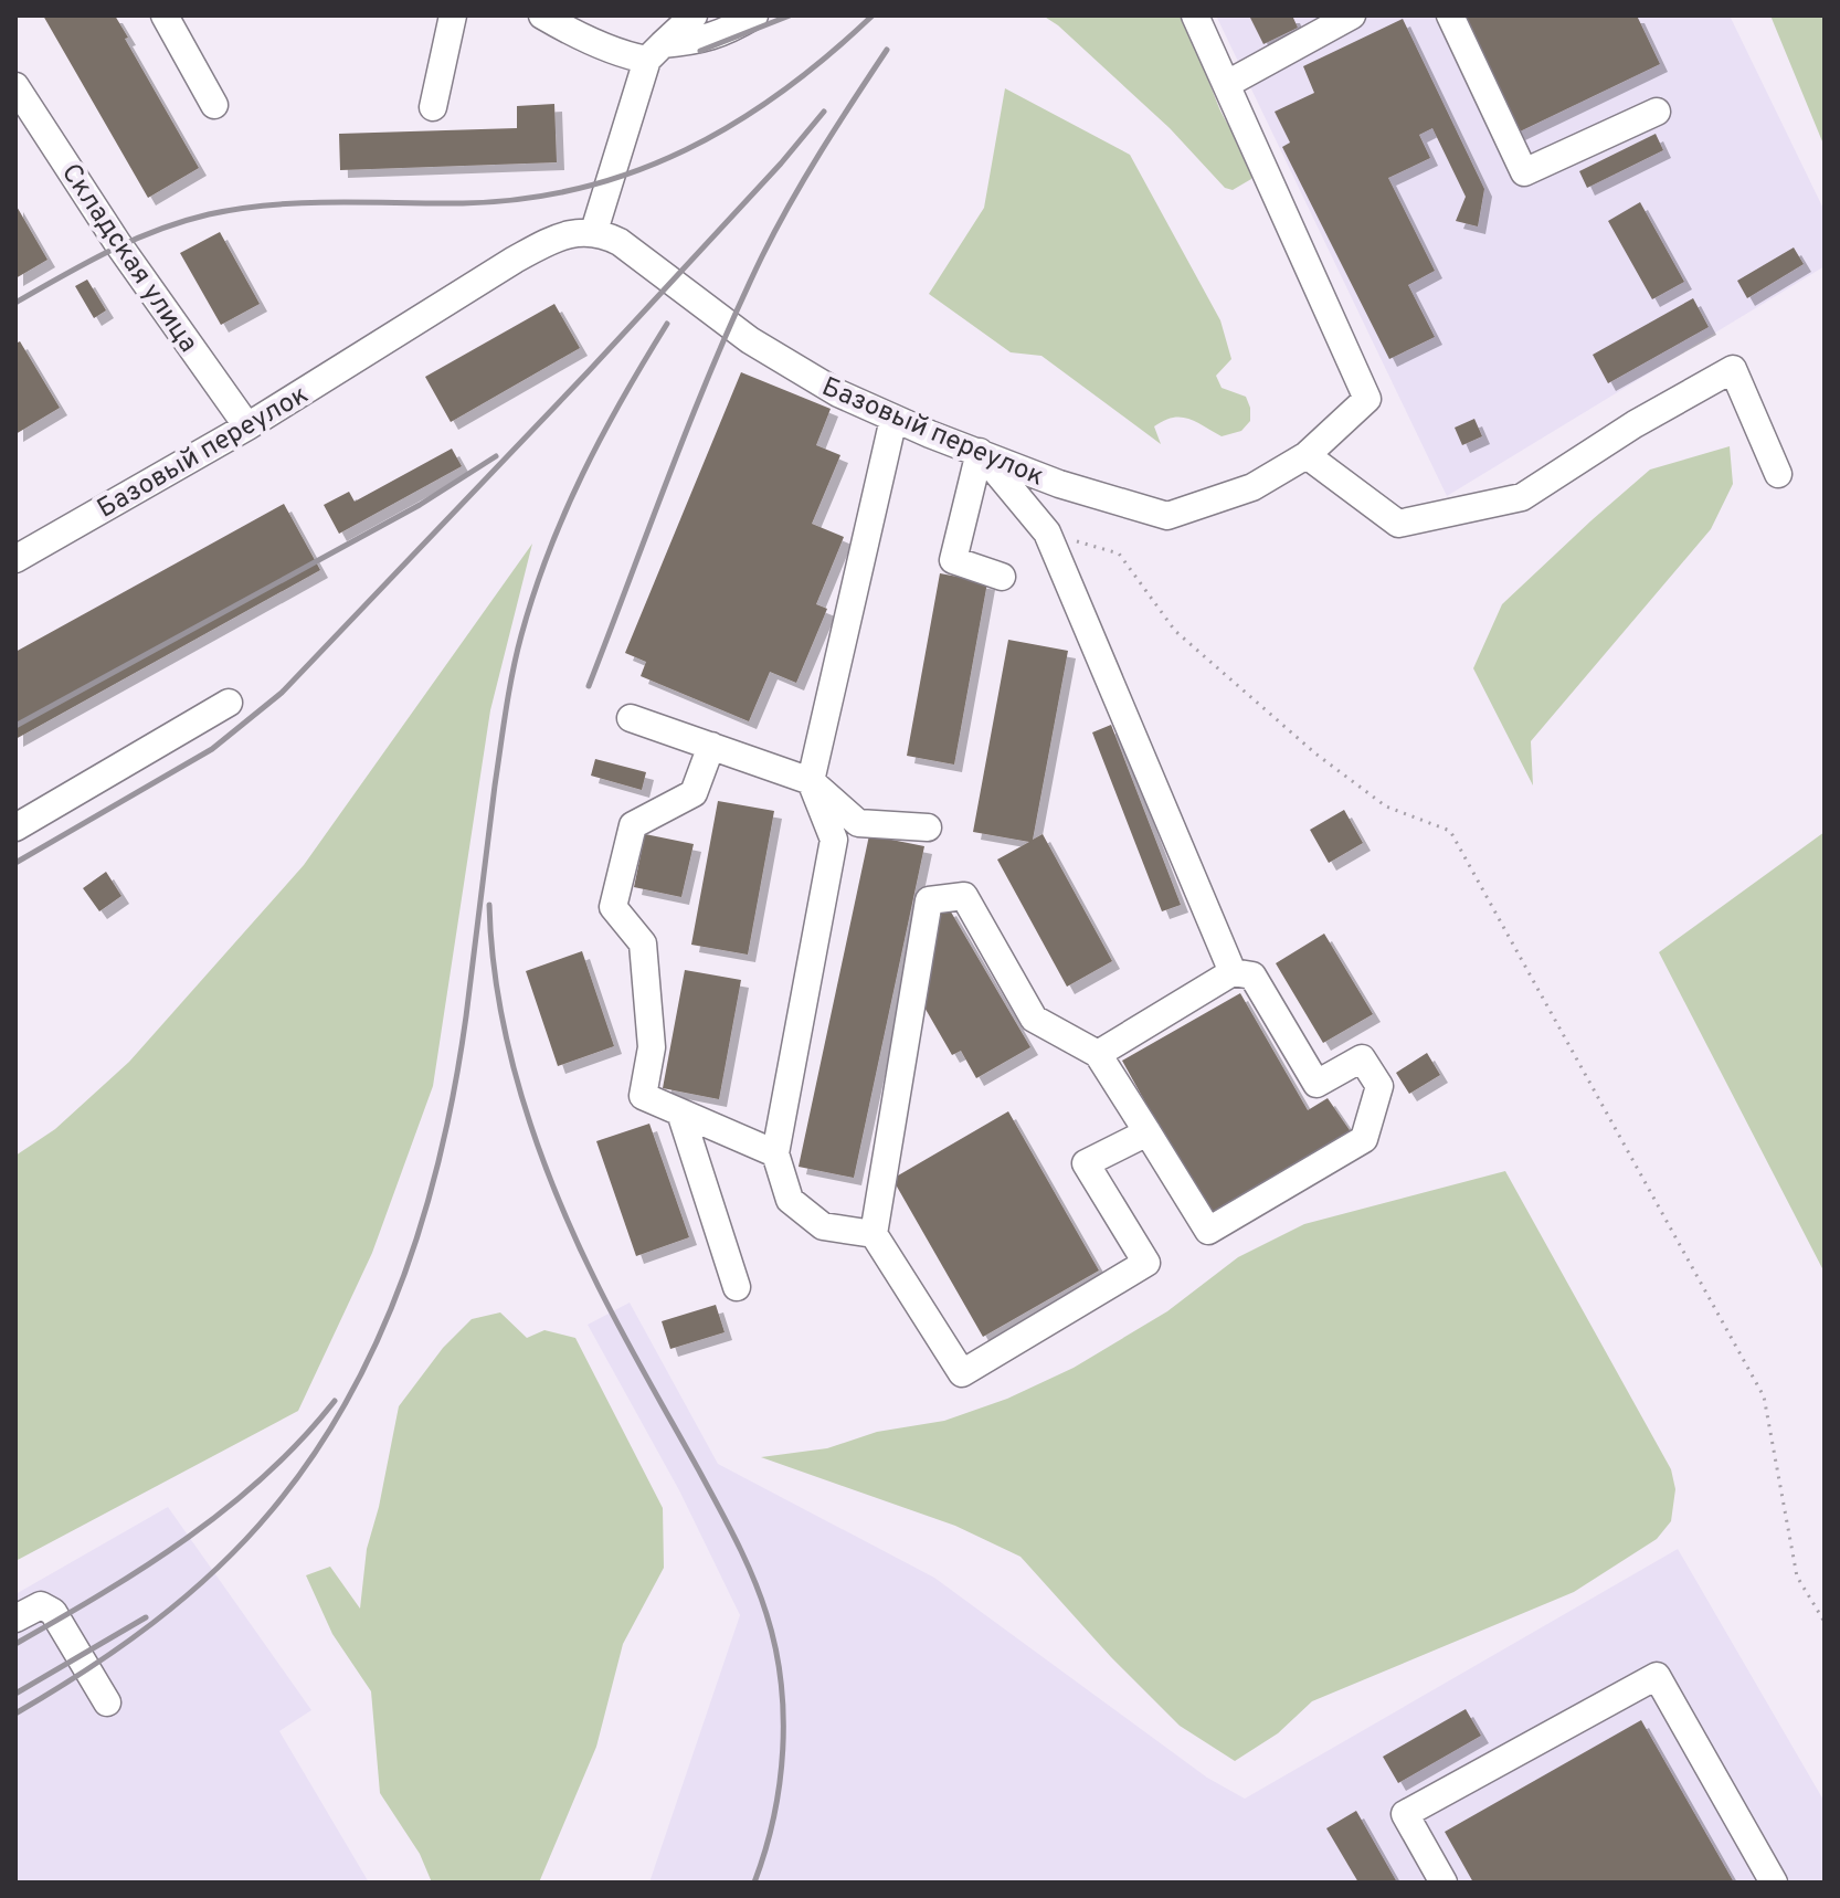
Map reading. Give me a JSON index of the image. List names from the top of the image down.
{
  "streets": {
    "street": ["Складская улица", "Базовый переулок"]
  },
  "crossings": [
    ["Складская улица", "Базовый переулок"]
  ]
}
